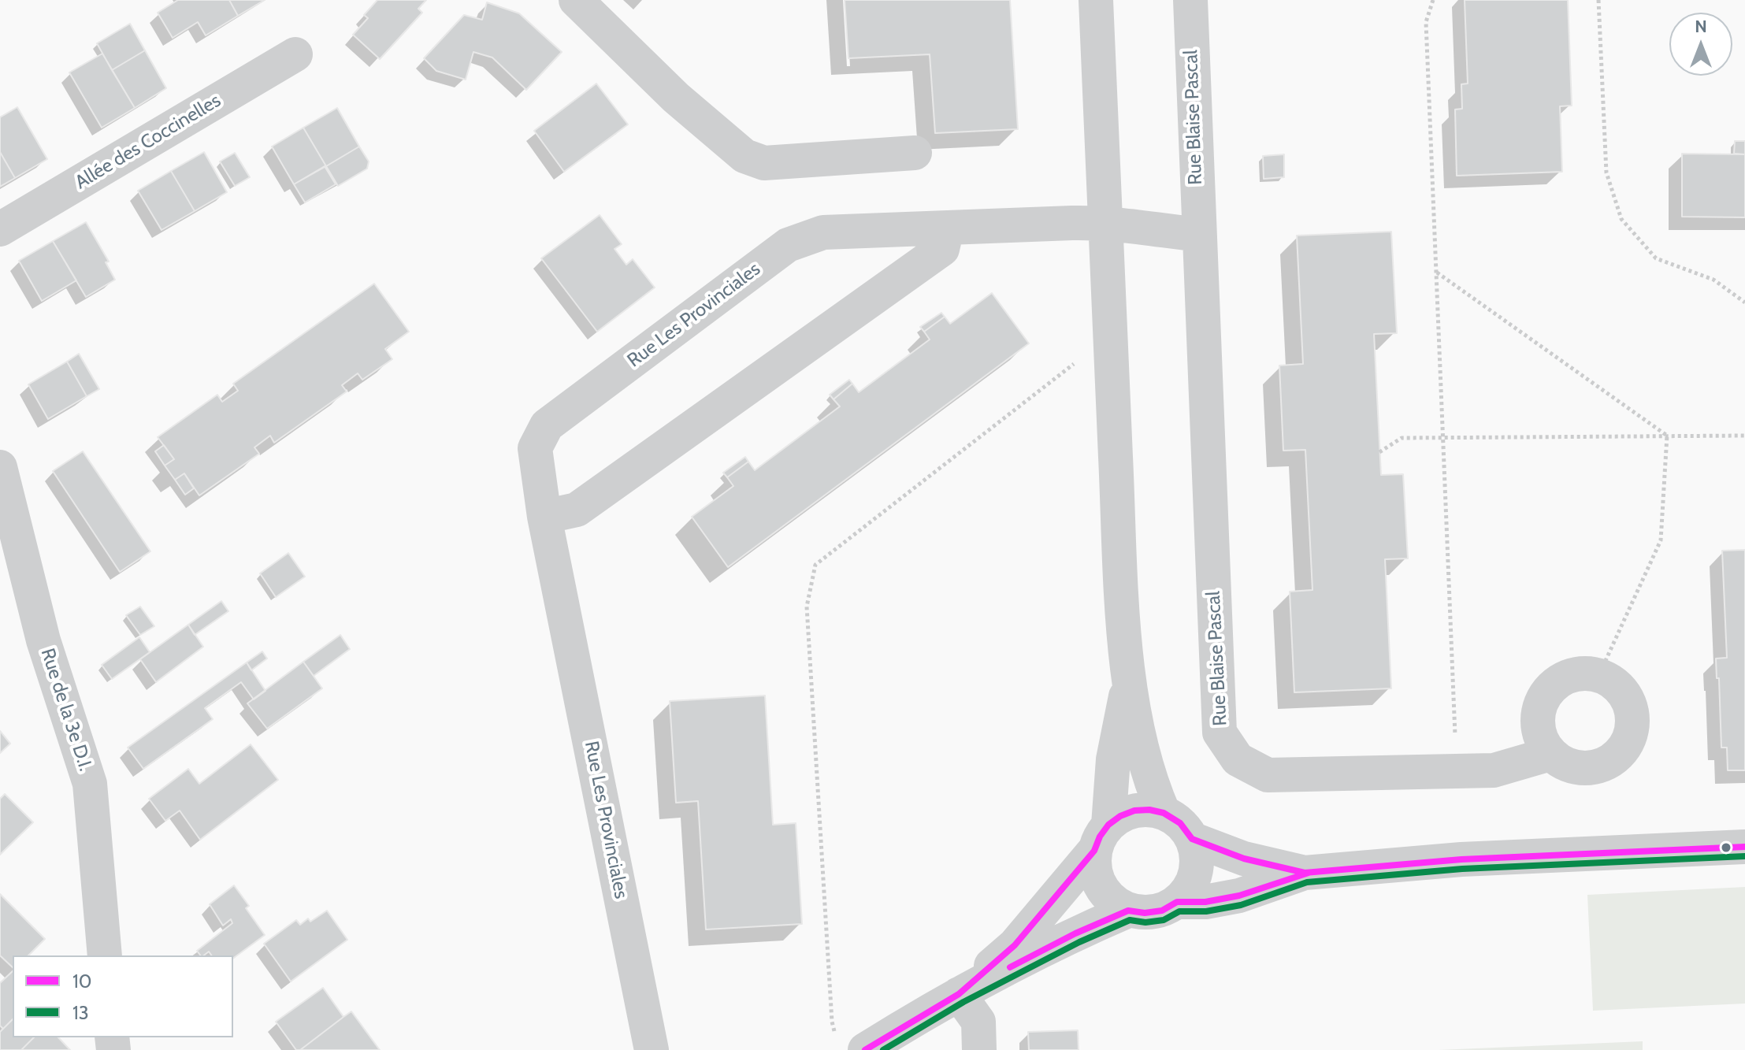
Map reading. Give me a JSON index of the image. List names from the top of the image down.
{
  "streets": {
    "street": [
      "Rue Blaise Pascal",
      "Allée des Coccinelles",
      "Rue Les Provinciales",
      "Rue de la 3e D.I."
    ]
  },
  "lines": ["transit line 10", "transit line 13"],
  "legend": ["10", "13"],
  "north": "top"
}
